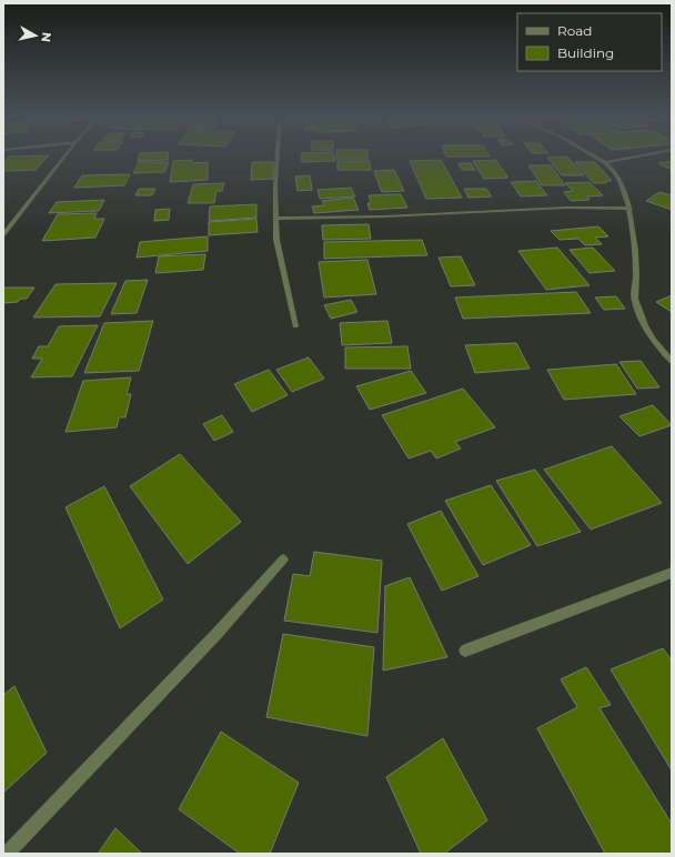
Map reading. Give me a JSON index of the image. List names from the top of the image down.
{
  "legend": ["Road", "Building"],
  "north": "right"
}
